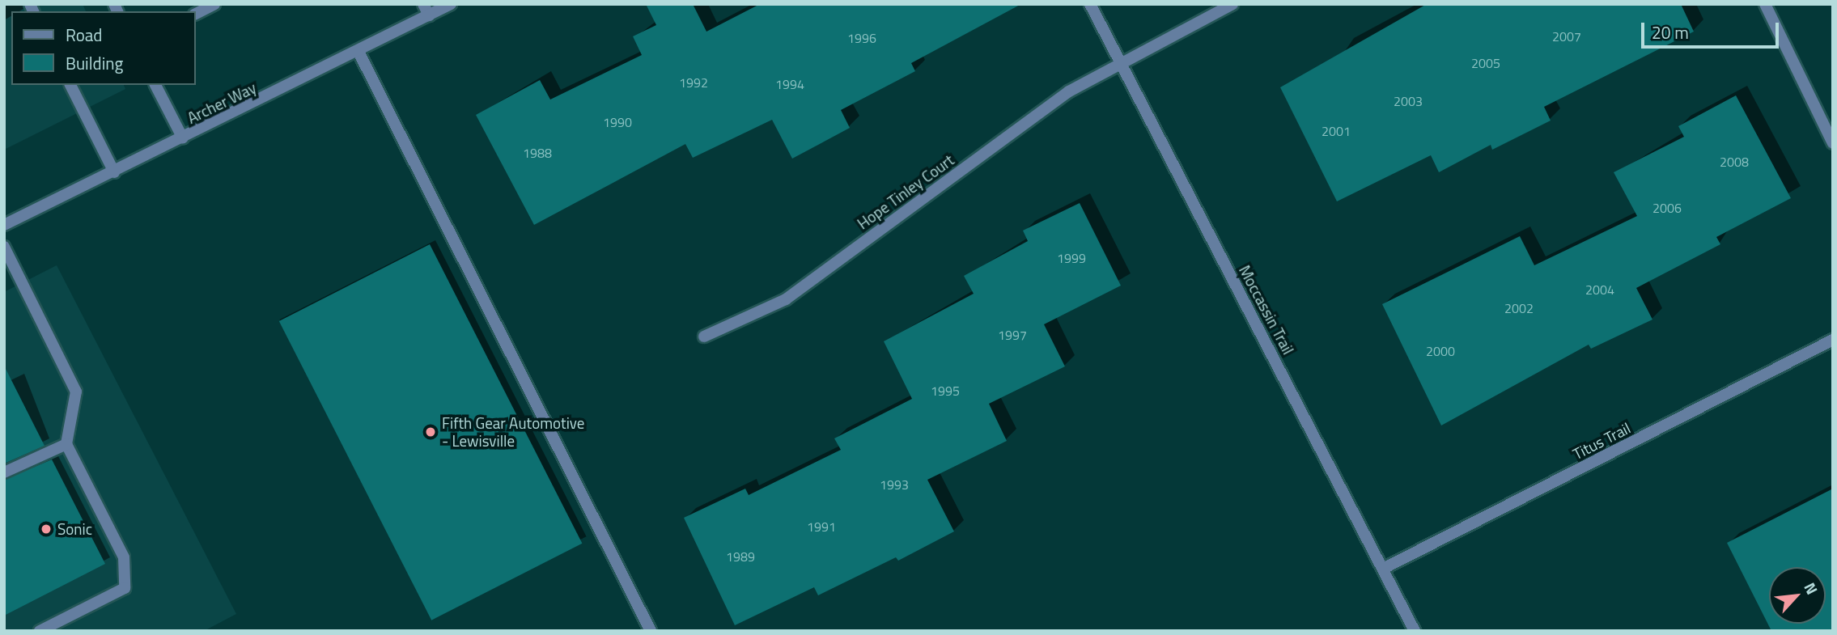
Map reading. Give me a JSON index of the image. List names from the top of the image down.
{
  "streets": {
    "street": [
      "Archer Way",
      "Hope Tinley Court",
      "Moccassin Trail",
      "Titus Trail"
    ]
  },
  "crossings": [
    ["Hope Tinley Court", "Moccassin Trail"],
    ["Moccassin Trail", "Titus Trail"]
  ],
  "places": ["Fifth Gear Automotive - Lewisville", "Sonic"],
  "house_numbers": [
    "2007",
    "1996",
    "2005",
    "1992",
    "1994",
    "2003",
    "1990",
    "2001",
    "1988",
    "2008",
    "2006",
    "1999",
    "2004",
    "2002",
    "1997",
    "2000",
    "1995",
    "1993",
    "1991",
    "1989"
  ],
  "legend": ["Road", "Building"],
  "scale_bar": "20 m",
  "north": "top right"
}
